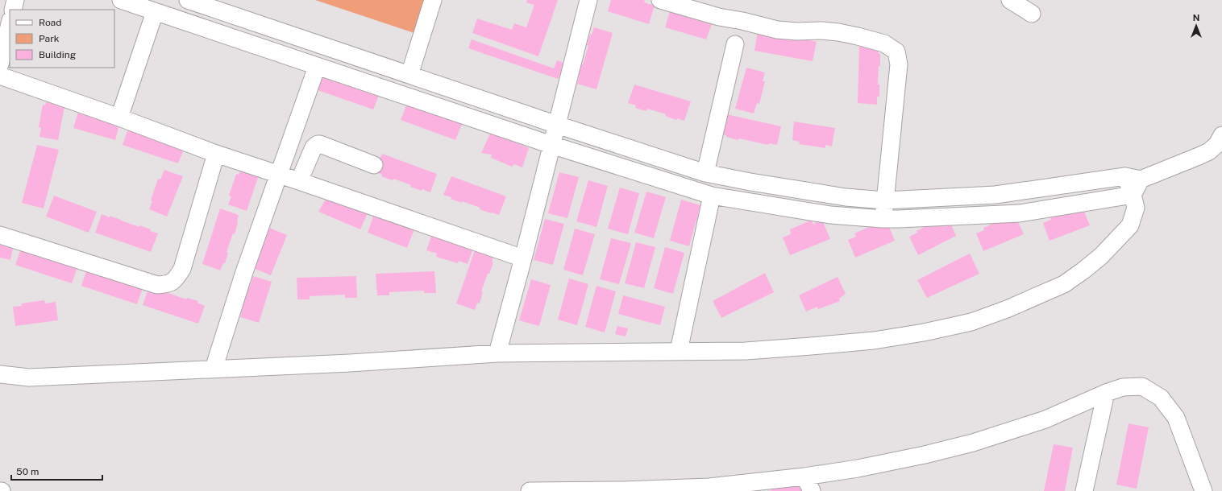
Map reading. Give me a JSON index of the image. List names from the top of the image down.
{
  "legend": ["Road", "Park", "Building"],
  "scale_bar": "50 m",
  "north": "top"
}
